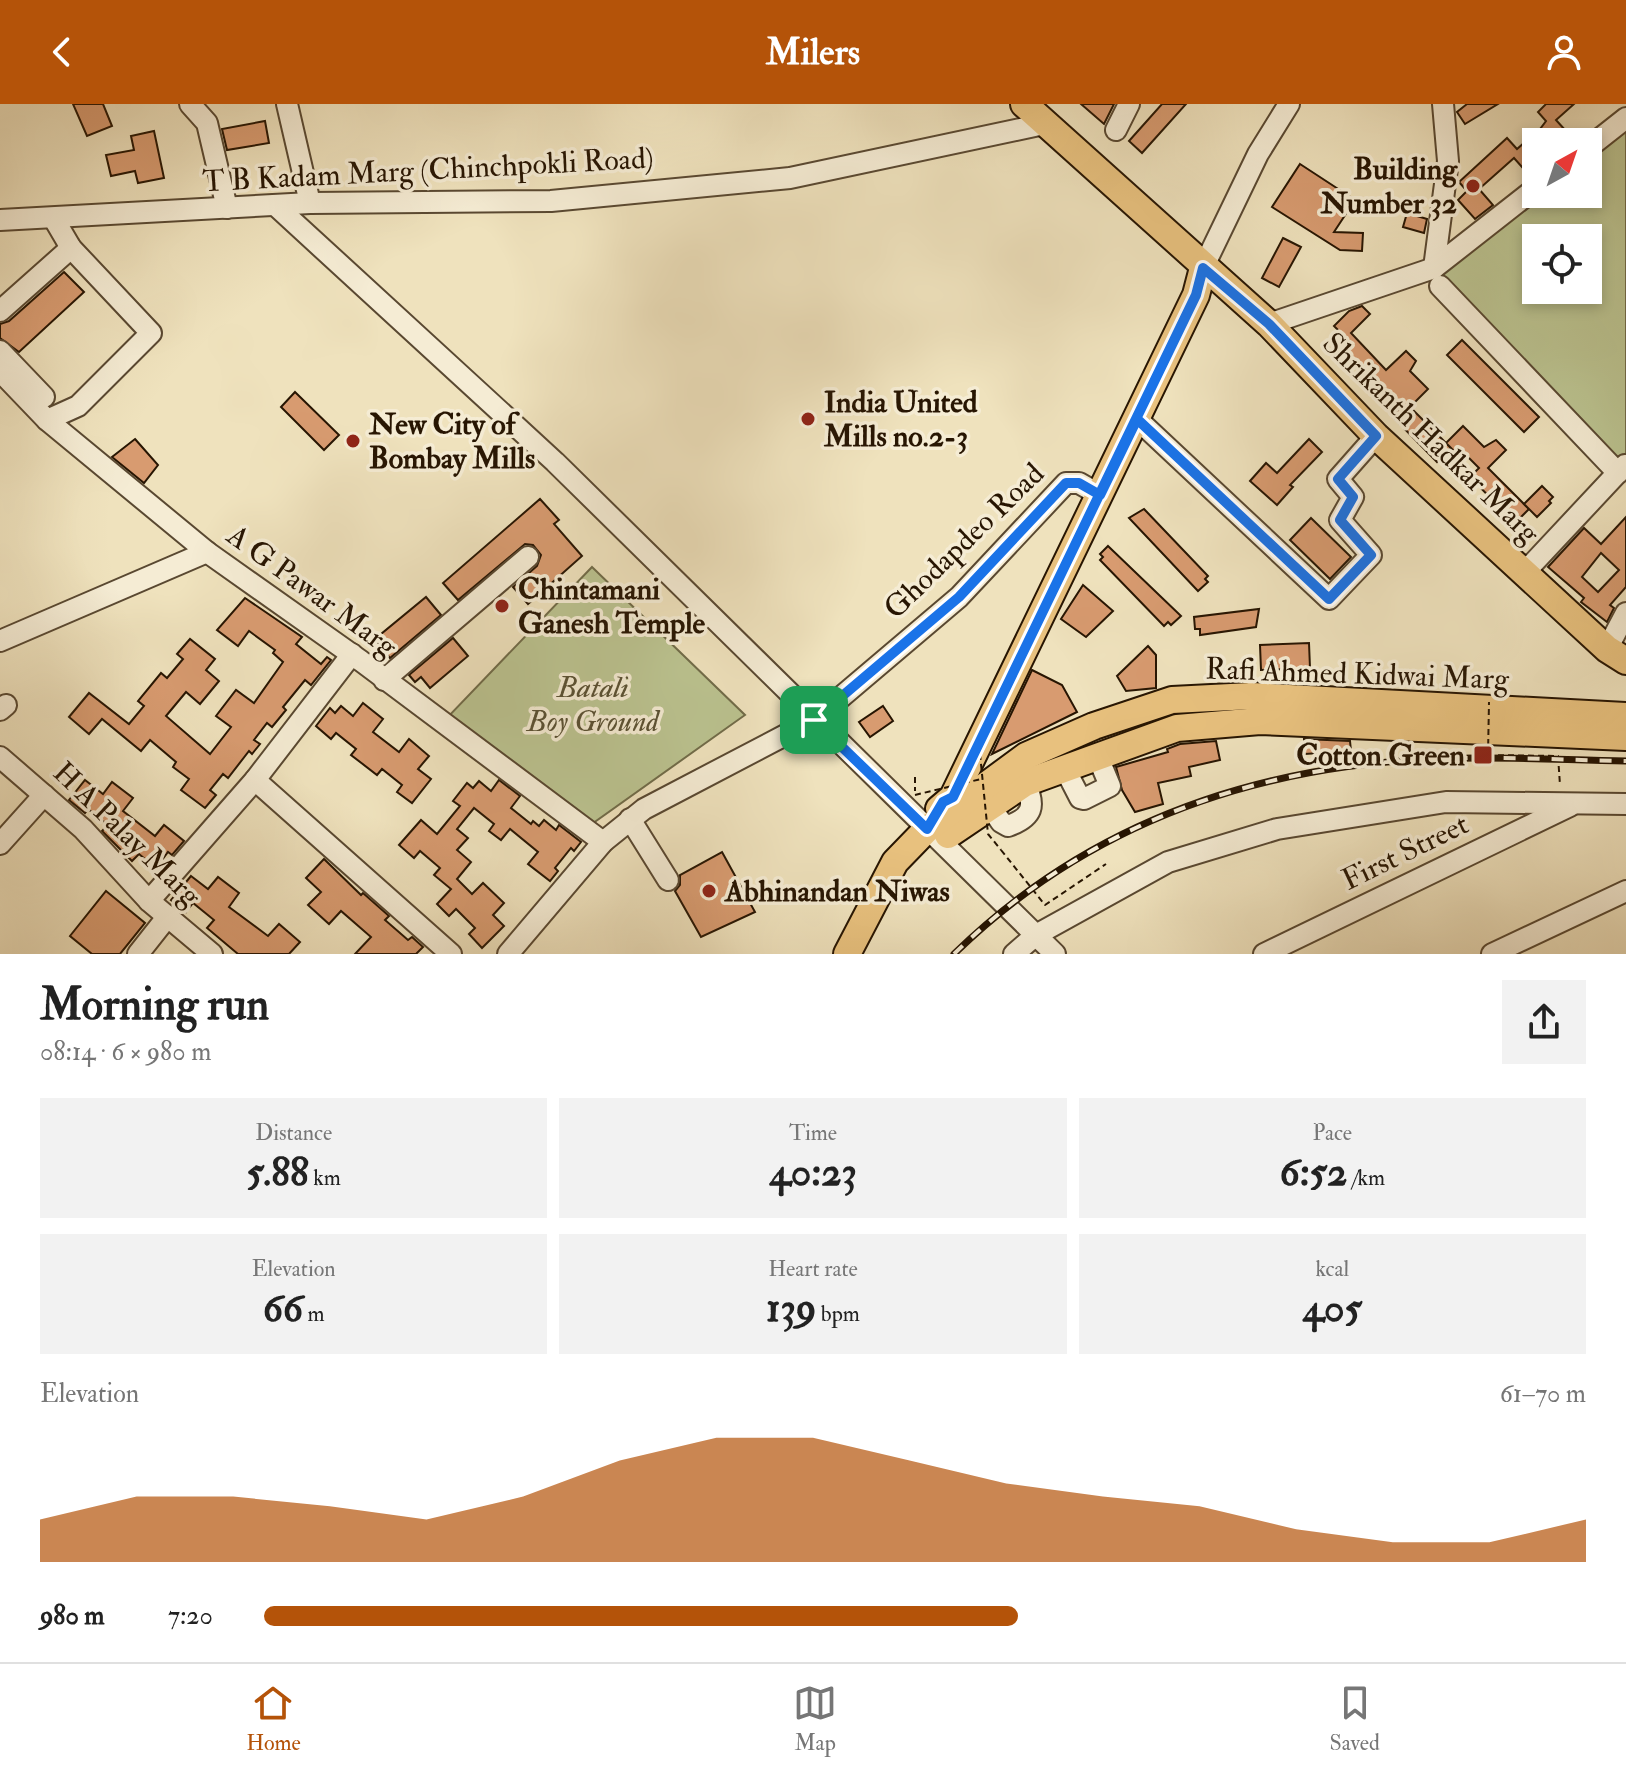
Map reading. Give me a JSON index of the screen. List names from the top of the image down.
{
  "streets": {
    "main road": ["Shrikanth Hadkar Marg", "Ghodapdeo Road", "Rafi Ahmed Kidwai Marg"],
    "street": [
      "T B Kadam Marg (Chinchpokli Road)",
      "A G Pawar Marg",
      "H A Palay Marg",
      "First Street"
    ]
  },
  "crossings": [
    ["T B Kadam Marg (Chinchpokli Road)", "Shrikanth Hadkar Marg"],
    ["Shrikanth Hadkar Marg", "Ghodapdeo Road"],
    ["Ghodapdeo Road", "A G Pawar Marg"],
    ["Ghodapdeo Road", "Rafi Ahmed Kidwai Marg"]
  ],
  "parks": ["Batali Boy Ground"],
  "places": {
    "other": [
      "Building Number 32",
      "India United Mills no.2-3",
      "New City of Bombay Mills",
      "Chintamani Ganesh Temple",
      "Abhinandan Niwas"
    ],
    "transit": ["Cotton Green"]
  },
  "north": "top right",
  "page": {
    "header": "Milers",
    "heading": ["Morning run", "08:14 · 6 × 980 m"],
    "stats": [
      ["Distance", "5.88 km"],
      ["Time", "40:23"],
      ["Pace", "6:52 /km"],
      ["Elevation", "66 m"],
      ["Heart rate", "139 bpm"],
      ["kcal", "405"]
    ],
    "chart": ["Elevation", "61–70 m"],
    "list": [
      {
        "name": "980 m",
        "note": "7:20"
      }
    ],
    "tabs": ["Home", "Map", "Saved"]
  }
}
